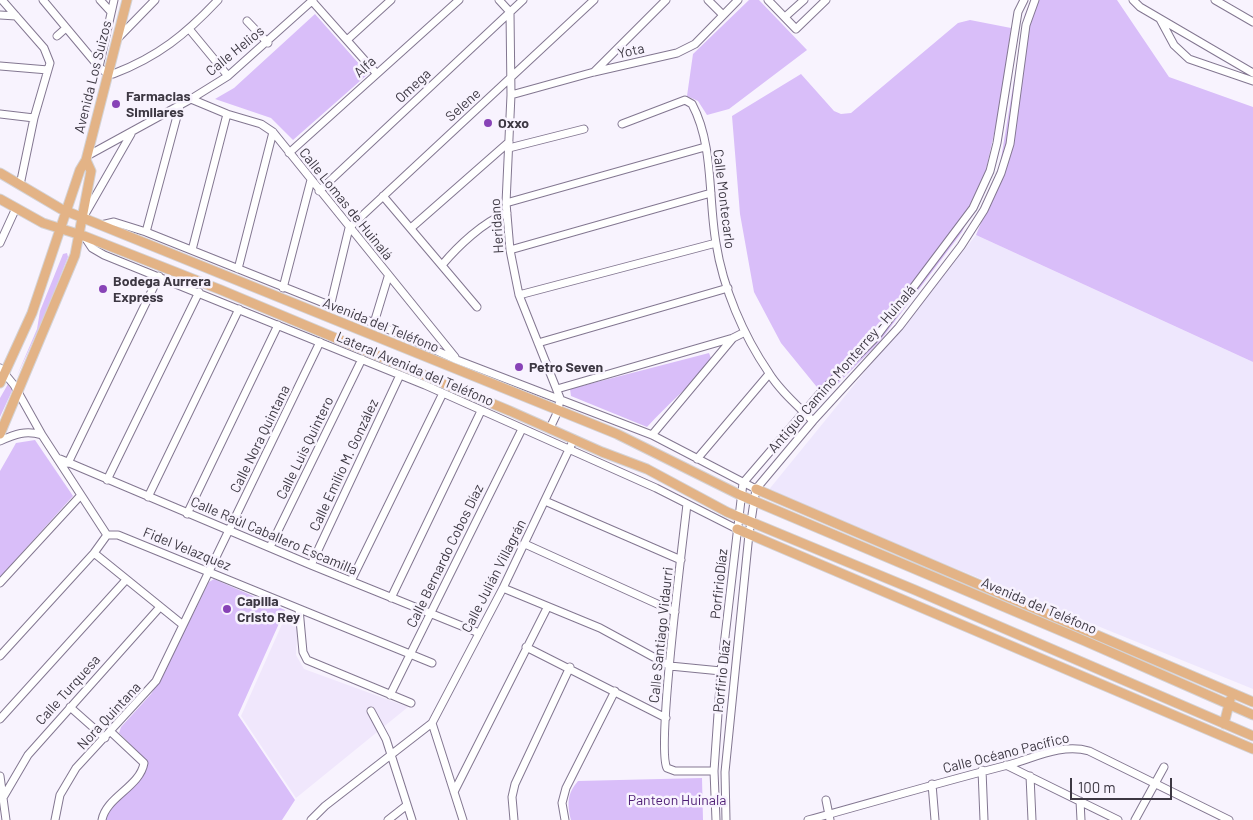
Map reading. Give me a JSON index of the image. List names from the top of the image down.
{
  "streets": {
    "main road": ["Avenida Los Suizos", "Avenida del Teléfono"],
    "street": [
      "Calle Helios",
      "Yota",
      "Alfa",
      "Omega",
      "Selene",
      "Calle Montecarlo",
      "Calle Lomas de Huinalá",
      "Heridano",
      "Lateral Avenida del Teléfono",
      "Antiguo Camino Monterrey - Huinalá",
      "Calle Nora Quintana",
      "Calle Luis Quintero",
      "Calle Emilio M. González",
      "Calle Raúl Caballero Escamilla",
      "Fidel Velazquez",
      "Calle Bernardo Cobos Díaz",
      "Calle Julián Villagrán",
      "PorfirioDíaz",
      "Calle Santiago Vidaurri",
      "Porfirio Díaz",
      "Calle Turquesa",
      "Nora Quintana",
      "Calle Océano Pacífico"
    ]
  },
  "crossings": [
    ["Calle Helios", "Avenida Los Suizos"],
    ["Calle Helios", "Calle Lomas de Huinalá"],
    ["Yota", "Heridano"],
    ["Alfa", "Calle Lomas de Huinalá"],
    ["Avenida Los Suizos", "Avenida del Teléfono"],
    ["Avenida Los Suizos", "Lateral Avenida del Teléfono"],
    ["Omega", "Calle Lomas de Huinalá"],
    ["Omega", "Heridano"],
    ["Selene", "Calle Lomas de Huinalá"],
    ["Selene", "Heridano"],
    ["Calle Montecarlo", "Antiguo Camino Monterrey - Huinalá"],
    ["Calle Lomas de Huinalá", "Lateral Avenida del Teléfono"],
    ["Heridano", "Avenida del Teléfono"],
    ["Heridano", "Lateral Avenida del Teléfono"],
    ["Avenida del Teléfono", "Lateral Avenida del Teléfono"],
    ["Avenida del Teléfono", "Calle Julián Villagrán"],
    ["Avenida del Teléfono", "PorfirioDíaz"],
    ["Lateral Avenida del Teléfono", "Antiguo Camino Monterrey - Huinalá"],
    ["Lateral Avenida del Teléfono", "Calle Nora Quintana"],
    ["Lateral Avenida del Teléfono", "Calle Luis Quintero"],
    ["Lateral Avenida del Teléfono", "Calle Emilio M. González"],
    ["Lateral Avenida del Teléfono", "Calle Bernardo Cobos Díaz"],
    ["Lateral Avenida del Teléfono", "Calle Julián Villagrán"],
    ["Lateral Avenida del Teléfono", "PorfirioDíaz"],
    ["Lateral Avenida del Teléfono", "Calle Santiago Vidaurri"],
    ["Antiguo Camino Monterrey - Huinalá", "PorfirioDíaz"],
    ["Calle Nora Quintana", "Calle Raúl Caballero Escamilla"],
    ["Calle Nora Quintana", "Fidel Velazquez"],
    ["Calle Nora Quintana", "Nora Quintana"],
    ["Calle Luis Quintero", "Calle Raúl Caballero Escamilla"],
    ["Calle Emilio M. González", "Calle Raúl Caballero Escamilla"],
    ["Calle Raúl Caballero Escamilla", "Calle Bernardo Cobos Díaz"],
    ["Calle Raúl Caballero Escamilla", "Calle Julián Villagrán"],
    ["Fidel Velazquez", "Calle Bernardo Cobos Díaz"],
    ["Fidel Velazquez", "Nora Quintana"],
    ["PorfirioDíaz", "Calle Santiago Vidaurri"]
  ],
  "parks": ["Panteon Huinala"],
  "places": [
    "Farmacias Similares",
    "Oxxo",
    "Bodega Aurrera Express",
    "Petro Seven",
    "Capilla Cristo Rey"
  ],
  "scale_bar": "100 m"
}
